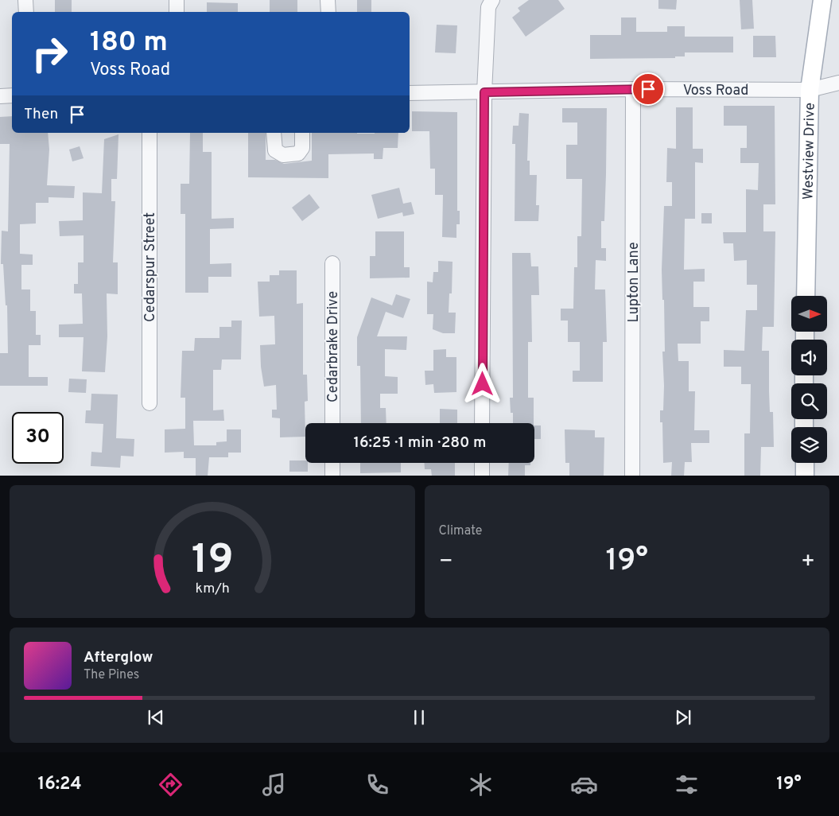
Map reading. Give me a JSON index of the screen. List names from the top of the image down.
{
  "streets": {
    "main road": ["Westview Drive"],
    "street": [
      "Voss Road",
      "Cedarspur Street",
      "Lupton Lane",
      "Cedarbrake Drive"
    ]
  },
  "crossings": [
    ["Voss Road", "Westview Drive"],
    ["Voss Road", "Lupton Lane"]
  ],
  "north": "right",
  "page": {
    "turn": ["180 m", "Voss Road"],
    "then": "Then",
    "limit": "30",
    "trip": "16:25 · 1 min · 280 m",
    "tile": "Climate",
    "heat": ["−", "19°", "+"],
    "song": ["Afterglow", "The Pines"],
    "tabs": ["16:24", "19°"],
    "gauge": ["19", "km/h"]
  }
}
